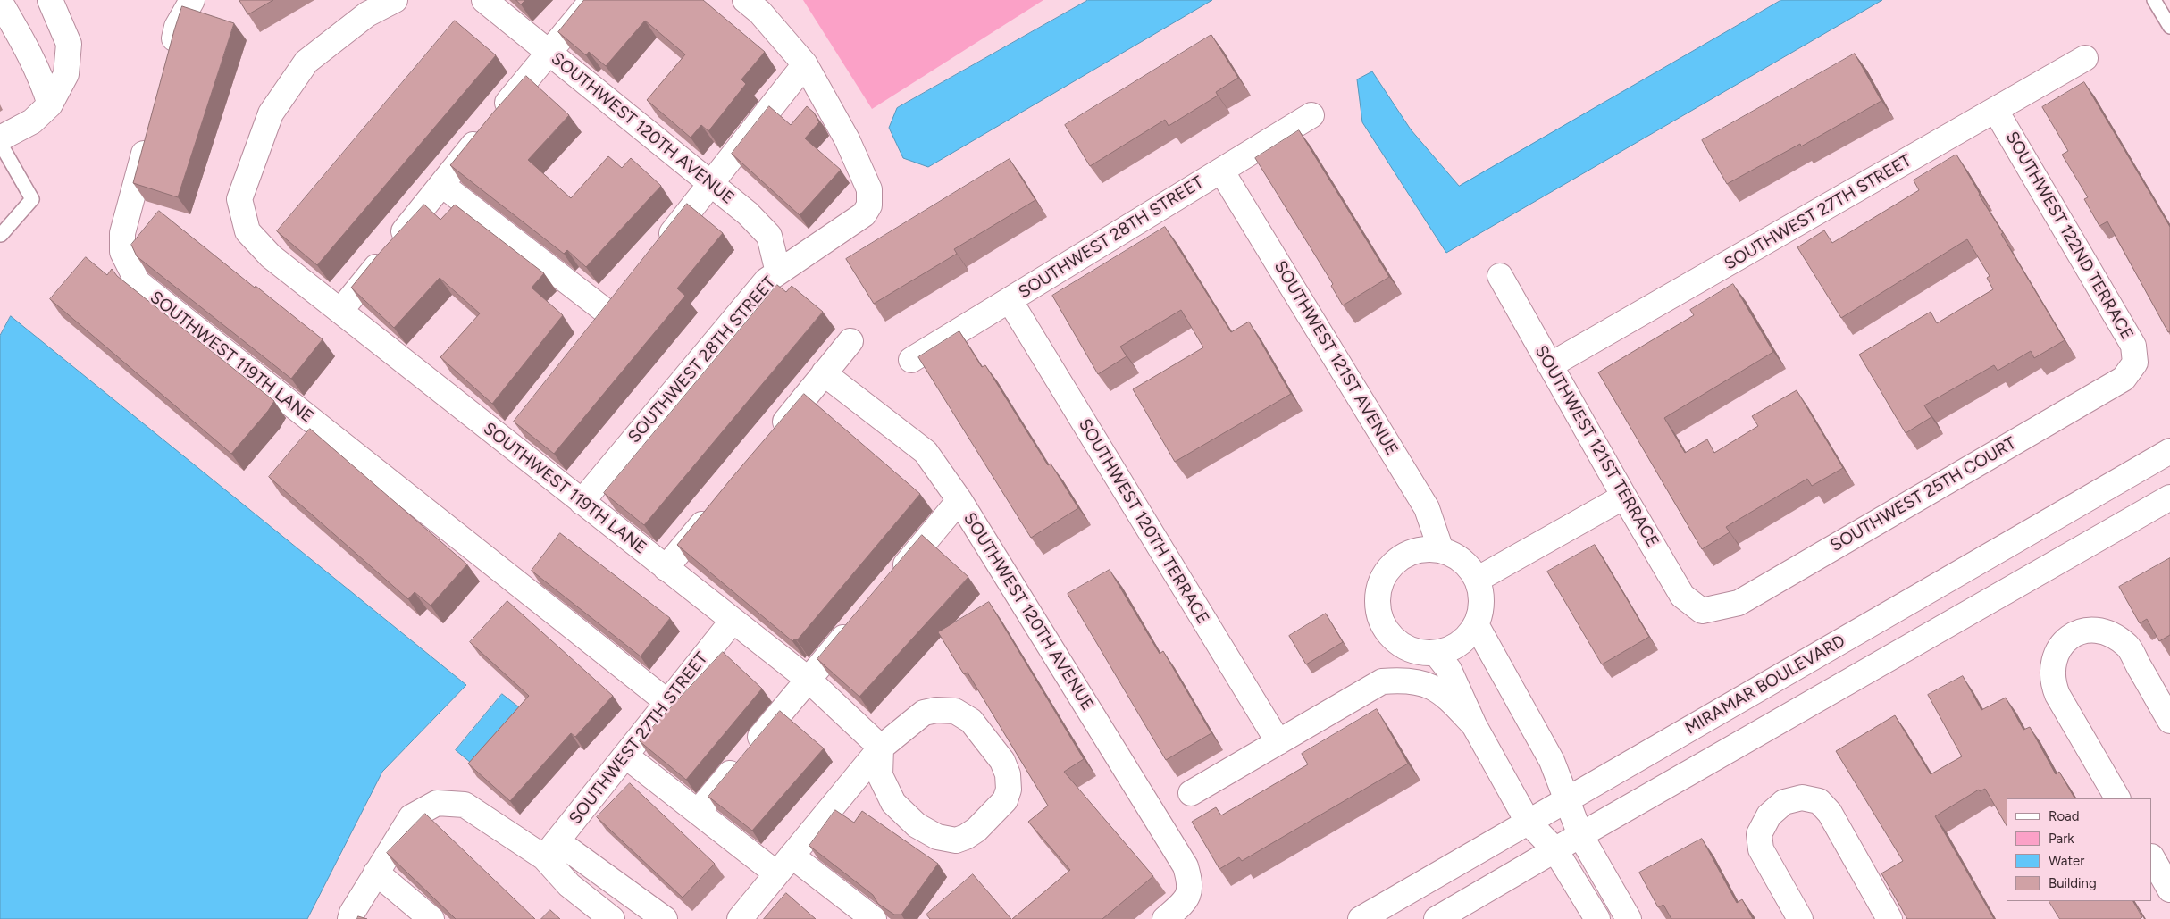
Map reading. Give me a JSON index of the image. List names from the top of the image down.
{
  "streets": {
    "street": [
      "SOUTHWEST 120TH AVENUE",
      "SOUTHWEST 27TH STREET",
      "SOUTHWEST 122ND TERRACE",
      "SOUTHWEST 28TH STREET",
      "SOUTHWEST 119TH LANE",
      "SOUTHWEST 121ST AVENUE",
      "SOUTHWEST 121ST TERRACE",
      "SOUTHWEST 25TH COURT",
      "SOUTHWEST 120TH TERRACE",
      "MIRAMAR BOULEVARD"
    ]
  },
  "crossings": [
    ["SOUTHWEST 120TH AVENUE", "SOUTHWEST 28TH STREET"],
    ["SOUTHWEST 27TH STREET", "SOUTHWEST 122ND TERRACE"],
    ["SOUTHWEST 27TH STREET", "SOUTHWEST 119TH LANE"],
    ["SOUTHWEST 27TH STREET", "SOUTHWEST 121ST TERRACE"],
    ["SOUTHWEST 122ND TERRACE", "SOUTHWEST 25TH COURT"],
    ["SOUTHWEST 28TH STREET", "SOUTHWEST 119TH LANE"],
    ["SOUTHWEST 28TH STREET", "SOUTHWEST 121ST AVENUE"],
    ["SOUTHWEST 28TH STREET", "SOUTHWEST 120TH TERRACE"],
    ["SOUTHWEST 121ST TERRACE", "SOUTHWEST 25TH COURT"]
  ],
  "legend": [
    "Road",
    "Park",
    "Water",
    "Building"
  ]
}
